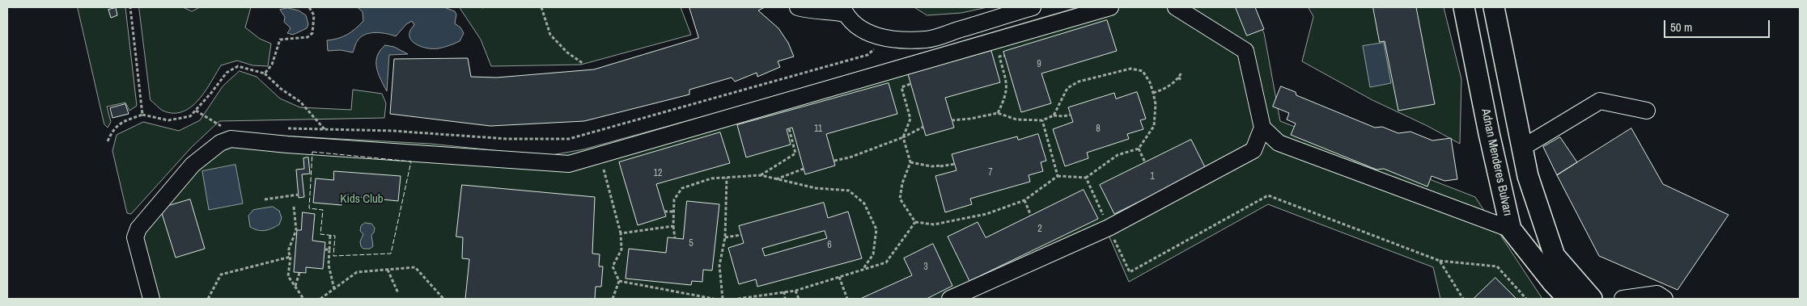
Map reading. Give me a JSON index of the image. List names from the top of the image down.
{
  "streets": {
    "main road": ["Adnan Menderes Bulvarı"]
  },
  "parks": ["Kids Club"],
  "house_numbers": [
    "9",
    "11",
    "8",
    "7",
    "12",
    "1",
    "2",
    "5",
    "6",
    "3"
  ],
  "scale_bar": "50 m"
}
